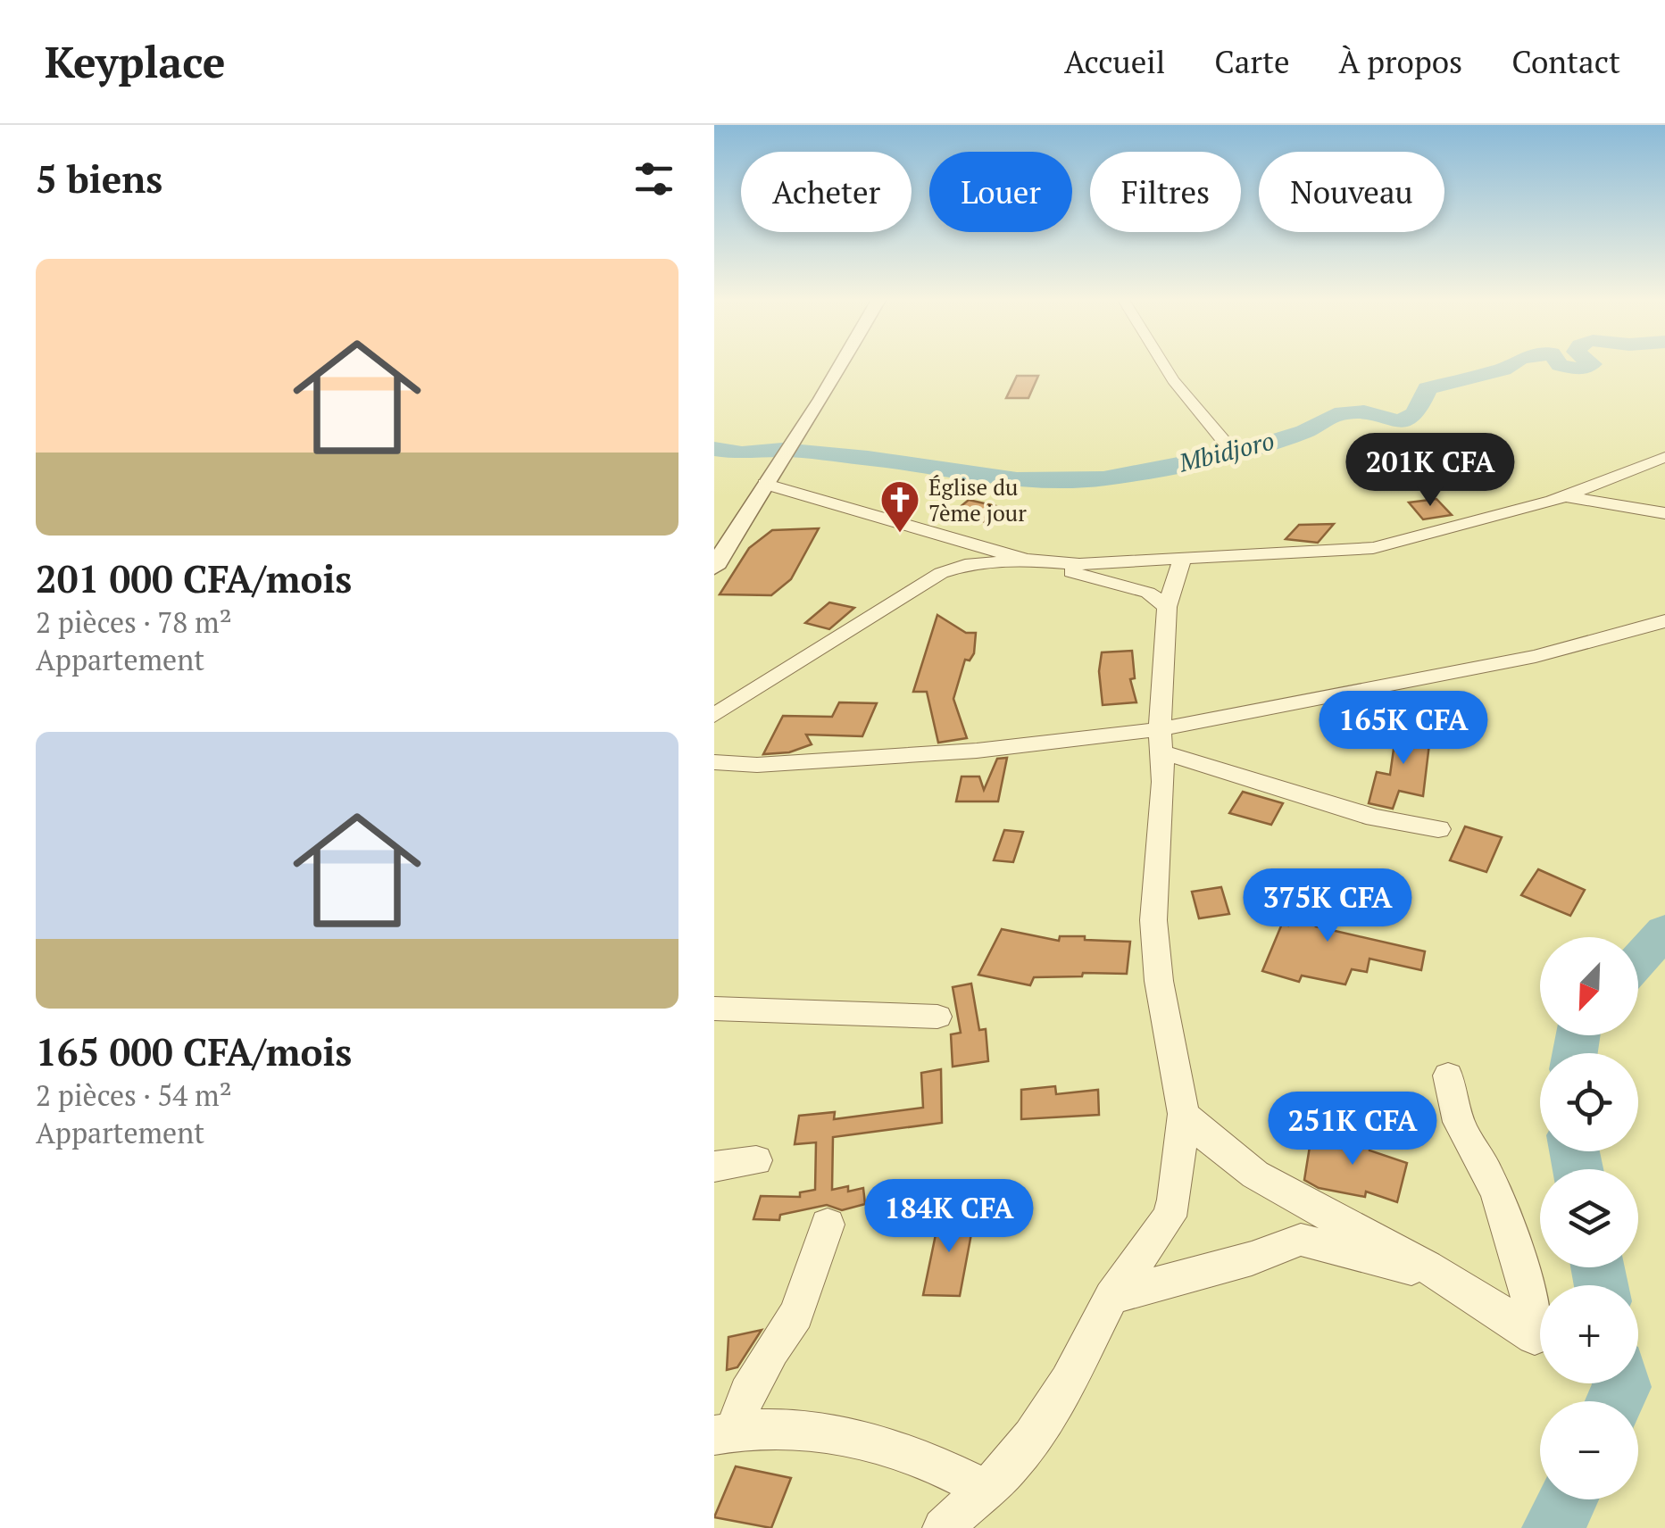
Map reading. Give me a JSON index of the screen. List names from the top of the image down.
{
  "water": ["Mbidjoro"],
  "places": {
    "church": ["Église du 7ème jour"]
  },
  "north": "bottom left",
  "page": {
    "header": "Keyplace",
    "nav": [
      "Accueil",
      "Carte",
      "À propos",
      "Contact"
    ],
    "heading": "5 biens",
    "chip": [
      "Acheter",
      "Louer",
      "Filtres",
      "Nouveau"
    ],
    "list": [
      {
        "name": "201 000 CFA/mois",
        "note": "2 pièces · 78 m² · Appartement"
      },
      {
        "name": "165 000 CFA/mois",
        "note": "2 pièces · 54 m² · Appartement"
      }
    ],
    "price": [
      "201K CFA",
      "165K CFA",
      "375K CFA",
      "251K CFA",
      "184K CFA"
    ],
    "map_buttons": ["+", "−"]
  }
}
